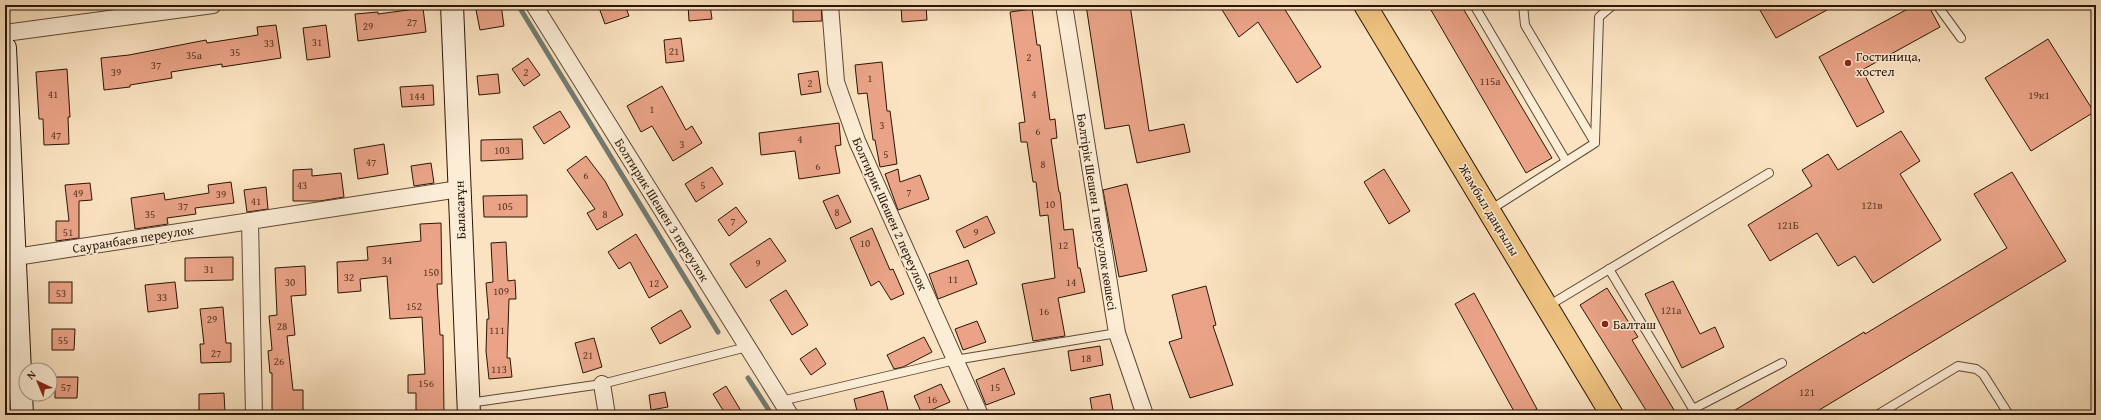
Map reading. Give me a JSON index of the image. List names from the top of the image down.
{
  "streets": {
    "main road": ["Жамбыл даңғылы"],
    "street": [
      "Баласағұн",
      "Болтирик Шешен 3 переулок",
      "Бөлтірік Шешен 1 переулок көшесі",
      "Болтирик Шешен 2 переулок",
      "Сауранбаев переулок"
    ]
  },
  "crossings": [
    ["Баласағұн", "Сауранбаев переулок"]
  ],
  "places": ["Гостиница, хостел", "Балташ"],
  "house_numbers": [
    "27",
    "29",
    "31",
    "33",
    "21",
    "35",
    "35а",
    "2",
    "37",
    "39",
    "2",
    "1",
    "115а",
    "2",
    "41",
    "4",
    "19к1",
    "144",
    "1",
    "3",
    "6",
    "47",
    "4",
    "3",
    "103",
    "5",
    "47",
    "8",
    "6",
    "6",
    "43",
    "5",
    "7",
    "49",
    "39",
    "41",
    "10",
    "121в",
    "37",
    "105",
    "8",
    "35",
    "8",
    "7",
    "121Б",
    "51",
    "9",
    "10",
    "12",
    "34",
    "9",
    "31",
    "150",
    "32",
    "11",
    "30",
    "14",
    "12",
    "109",
    "53",
    "33",
    "152",
    "121а",
    "16",
    "29",
    "28",
    "111",
    "55",
    "27",
    "21",
    "18",
    "26",
    "113",
    "156",
    "57",
    "15",
    "121",
    "16"
  ],
  "north": "top left"
}
